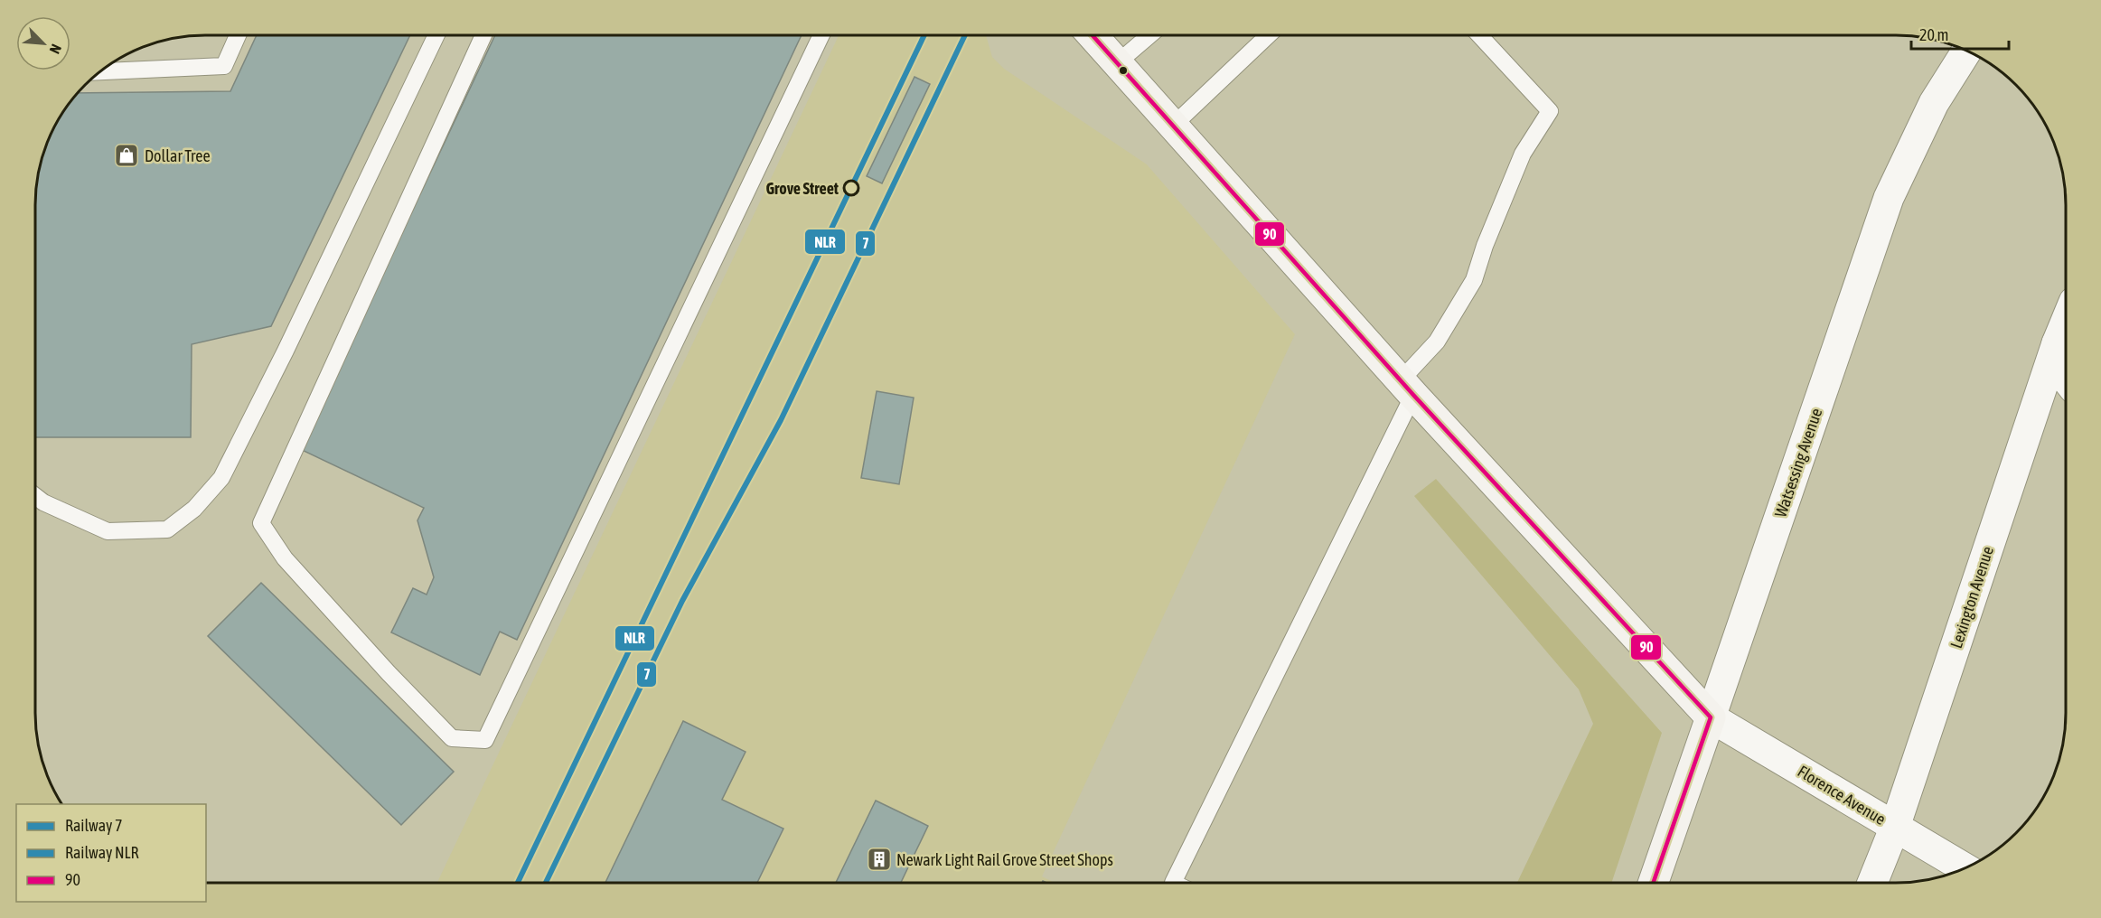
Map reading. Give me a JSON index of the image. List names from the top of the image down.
{
  "streets": {
    "main road": ["Watsessing Avenue"],
    "street": ["Lexington Avenue", "Florence Avenue"]
  },
  "crossings": [
    ["Watsessing Avenue", "Florence Avenue"],
    ["Lexington Avenue", "Florence Avenue"]
  ],
  "places": {
    "shop": ["Dollar Tree"],
    "other": ["Grove Street"],
    "building": ["Newark Light Rail Grove Street Shops"]
  },
  "lines": ["rail line 7", "rail line NLR", "transit line 90"],
  "legend": ["Railway 7", "Railway NLR", "90"],
  "scale_bar": "20 m",
  "north": "bottom right"
}
